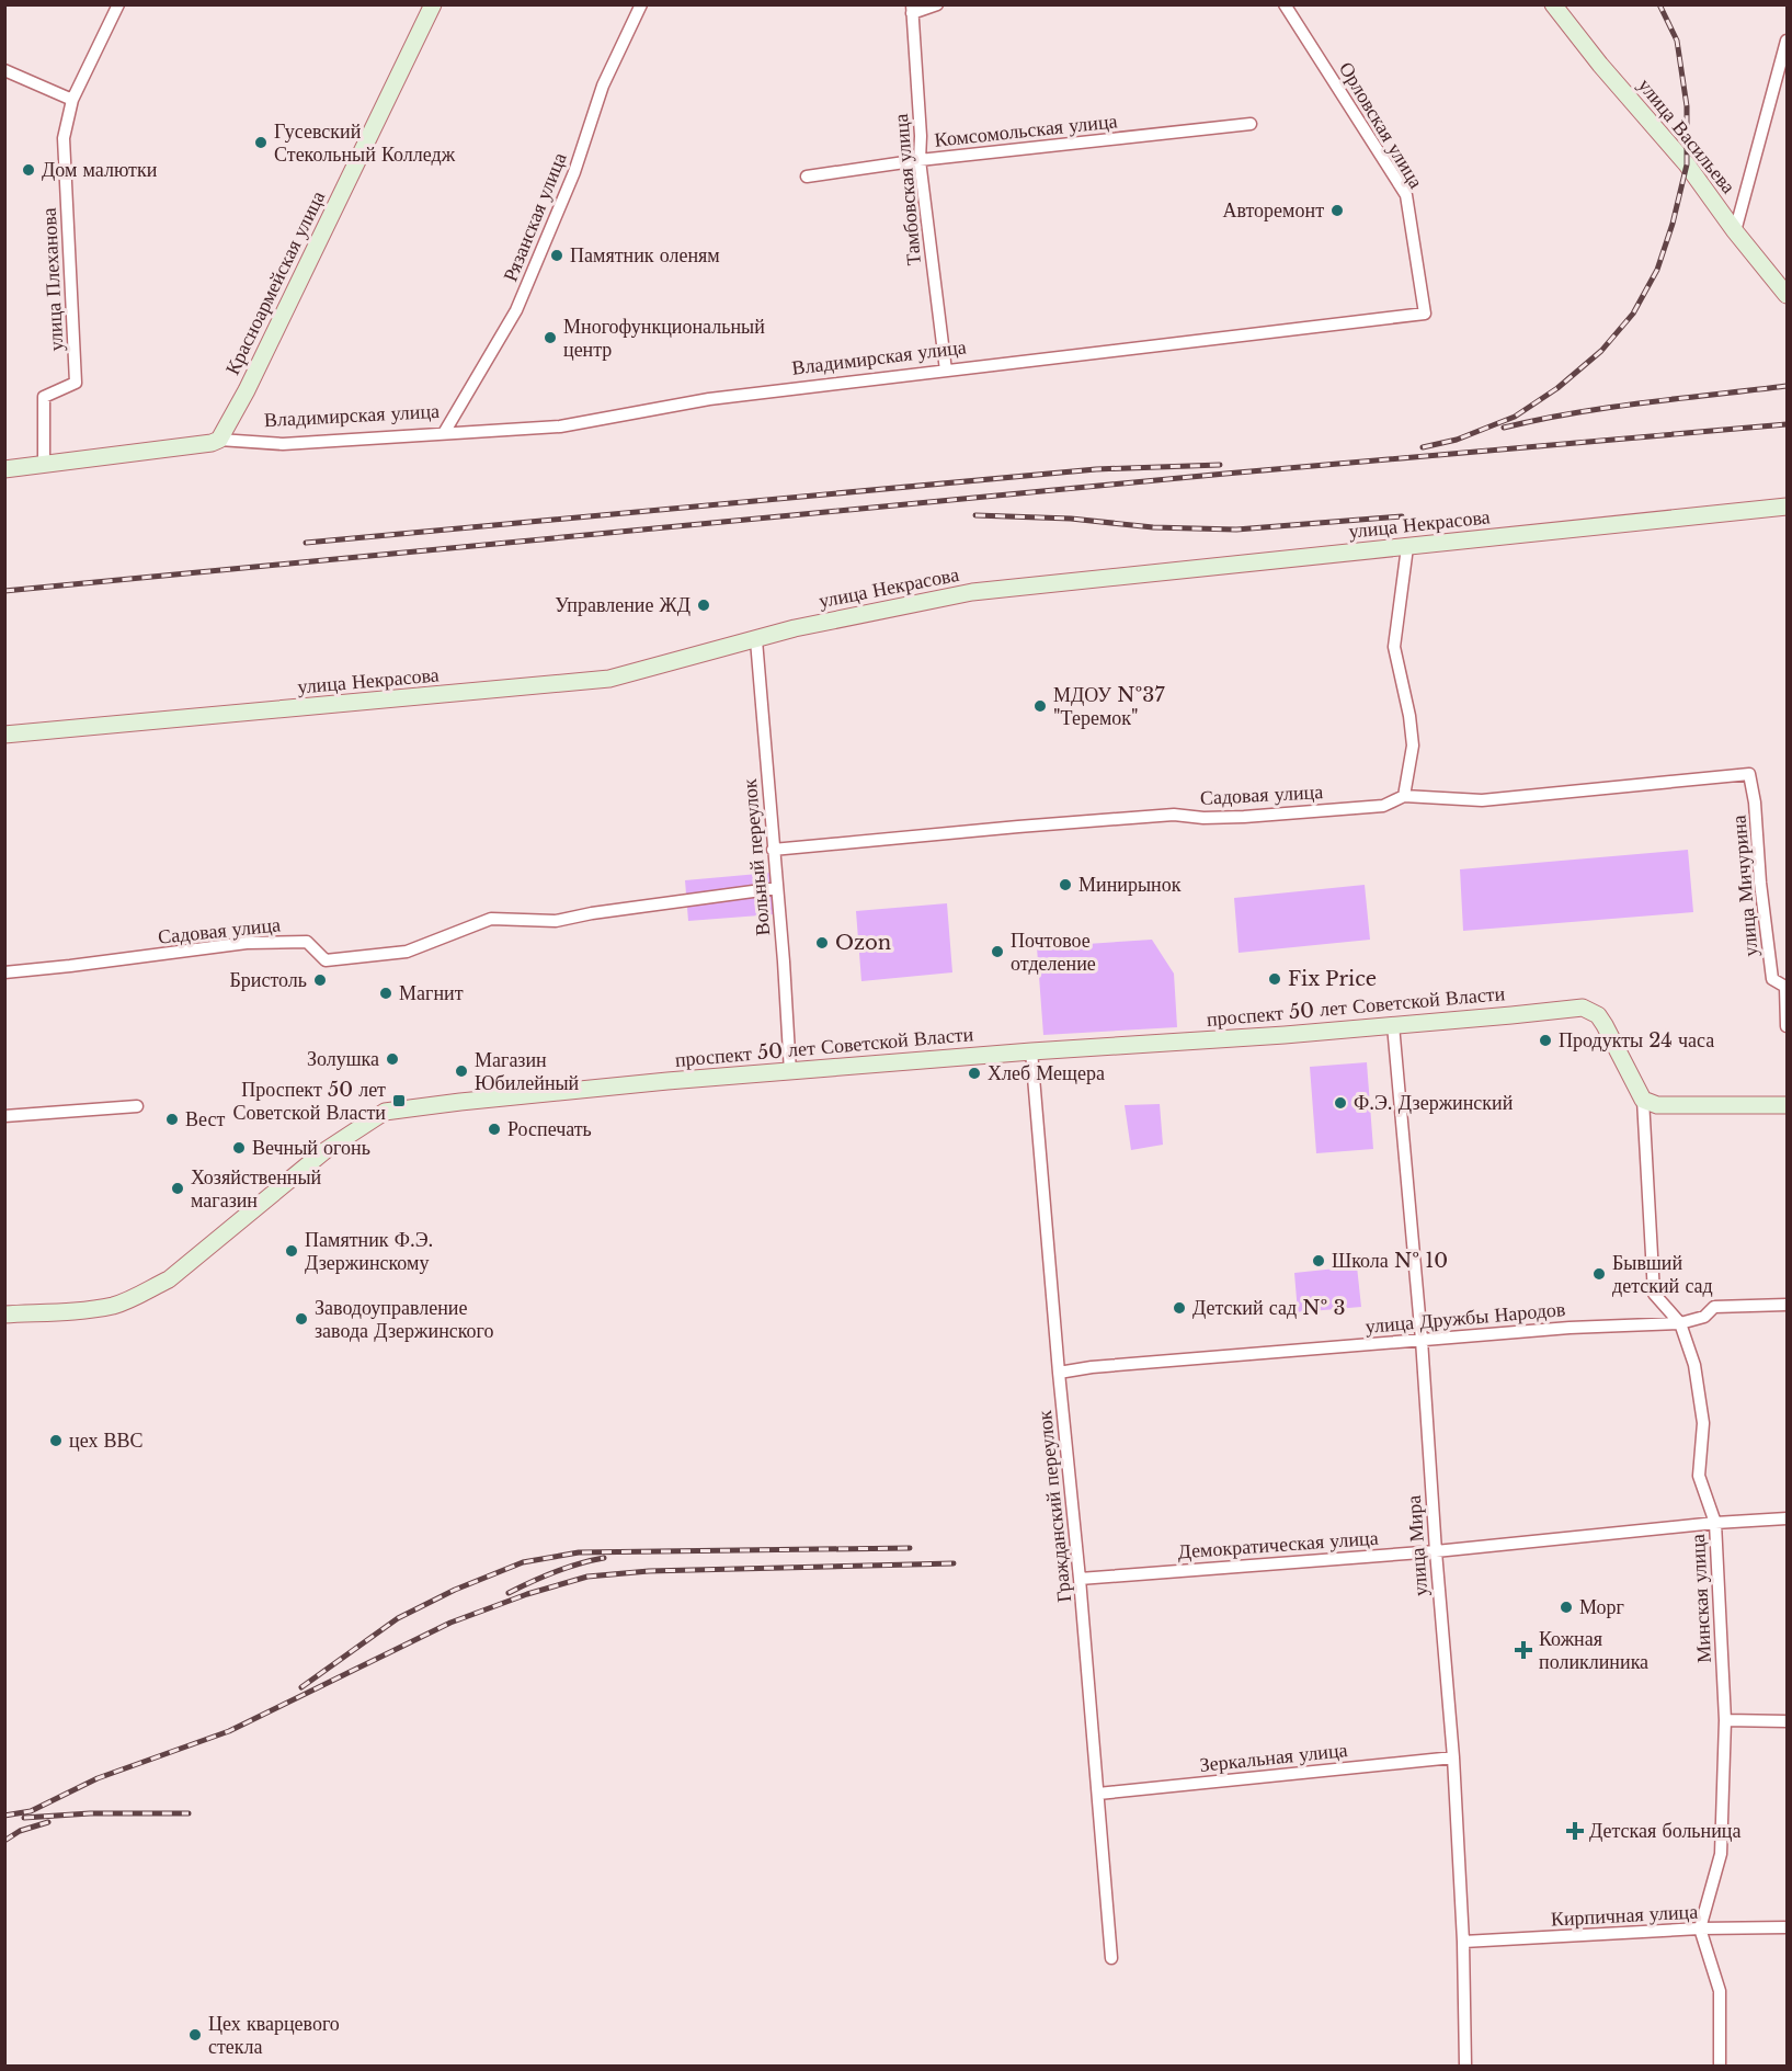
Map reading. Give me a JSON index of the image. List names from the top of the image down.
{
  "streets": {
    "street": [
      "Орловская улица",
      "Комсомольская улица",
      "улица Васильева",
      "Тамбовская улица",
      "Рязанская улица",
      "улица Плеханова",
      "Красноармейская улица",
      "Владимирская улица",
      "улица Некрасова",
      "Садовая улица",
      "Вольный переулок",
      "улица Мичурина",
      "проспект 50 лет Советской Власти",
      "улица Дружбы Народов",
      "Гражданский переулок",
      "Демократическая улица",
      "улица Мира",
      "Минская улица",
      "Зеркальная улица",
      "Кирпичная улица"
    ]
  },
  "crossings": [
    ["Орловская улица", "Владимирская улица"],
    ["Комсомольская улица", "Тамбовская улица"],
    ["Тамбовская улица", "Владимирская улица"],
    ["Рязанская улица", "Владимирская улица"],
    ["Красноармейская улица", "Владимирская улица"],
    ["улица Некрасова", "Вольный переулок"],
    ["Садовая улица", "Вольный переулок"],
    ["Садовая улица", "улица Мичурина"],
    ["Вольный переулок", "проспект 50 лет Советской Власти"],
    ["проспект 50 лет Советской Власти", "Гражданский переулок"],
    ["проспект 50 лет Советской Власти", "улица Мира"],
    ["проспект 50 лет Советской Власти", "Минская улица"],
    ["улица Дружбы Народов", "Гражданский переулок"],
    ["улица Дружбы Народов", "улица Мира"],
    ["улица Дружбы Народов", "Минская улица"],
    ["Гражданский переулок", "Демократическая улица"],
    ["Гражданский переулок", "Зеркальная улица"],
    ["Демократическая улица", "улица Мира"],
    ["Демократическая улица", "Минская улица"],
    ["улица Мира", "Зеркальная улица"],
    ["улица Мира", "Кирпичная улица"],
    ["Минская улица", "Кирпичная улица"]
  ],
  "places": {
    "other": [
      "Гусевский Стекольный Колледж",
      "Дом малютки",
      "Авторемонт",
      "Памятник оленям",
      "Многофункциональный центр",
      "Управление ЖД",
      "МДОУ №37 \"Теремок\"",
      "Минирынок",
      "Ozon",
      "Почтовое отделение",
      "Fix Price",
      "Бристоль",
      "Магнит",
      "Продукты 24 часа",
      "Золушка",
      "Магазин Юбилейный",
      "Хлеб Мещера",
      "Ф.Э. Дзержинский",
      "Вест",
      "Роспечать",
      "Вечный огонь",
      "Хозяйственный магазин",
      "Памятник Ф.Э. Дзержинскому",
      "Школа № 10",
      "Бывший детский сад",
      "Детский сад № 3",
      "Заводоуправление завода Дзержинского",
      "цех ВВС",
      "Морг",
      "Цех кварцевого стекла"
    ],
    "transit": ["Проспект 50 лет Советской Власти"],
    "health": ["Кожная поликлиника", "Детская больница"]
  }
}
